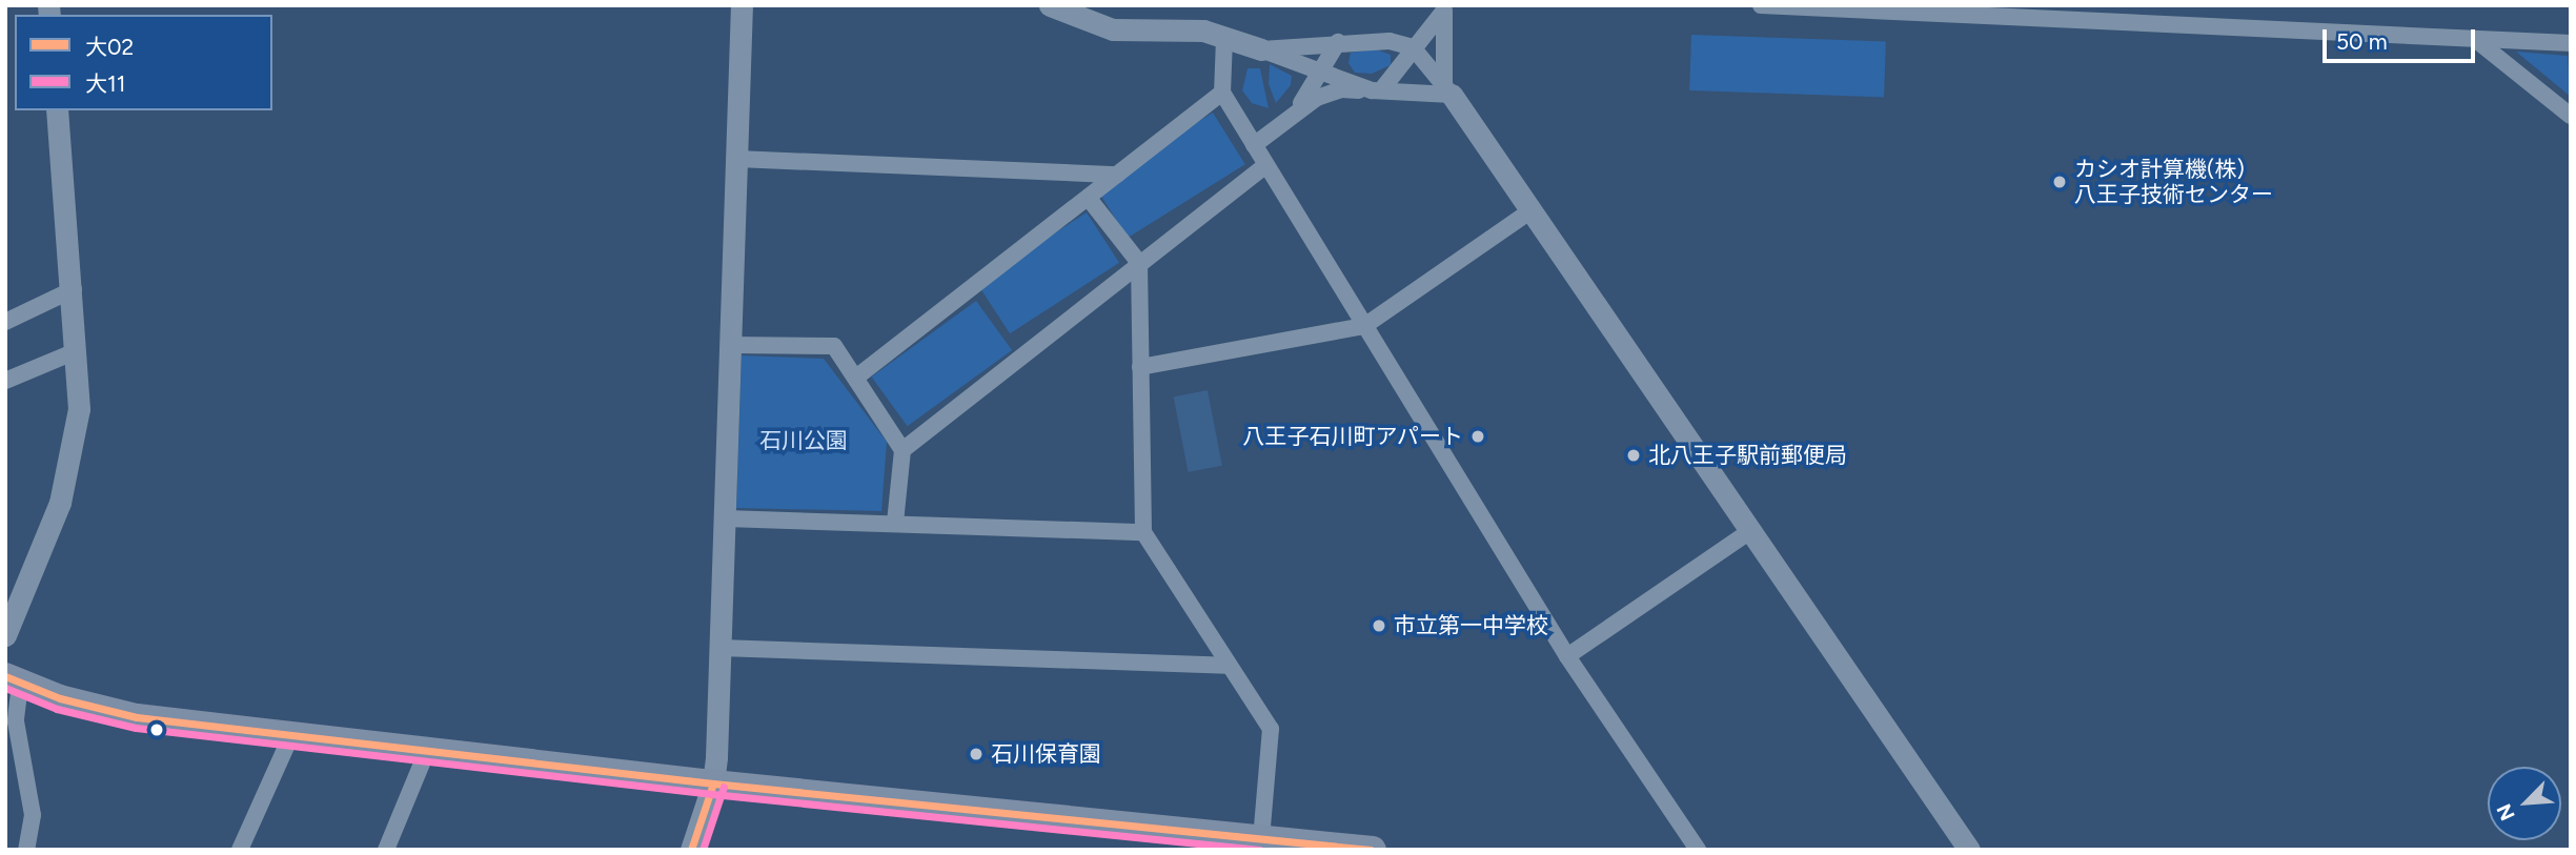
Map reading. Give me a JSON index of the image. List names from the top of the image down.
{
  "parks": ["石川公園"],
  "places": [
    "カシオ計算機(株) 八王子技術センター",
    "八王子石川町アパート",
    "北八王子駅前郵便局",
    "市立第一中学校",
    "石川保育園"
  ],
  "lines": ["transit line 大02", "transit line 大11"],
  "legend": ["大02", "大11"],
  "scale_bar": "50 m",
  "north": "bottom left"
}
